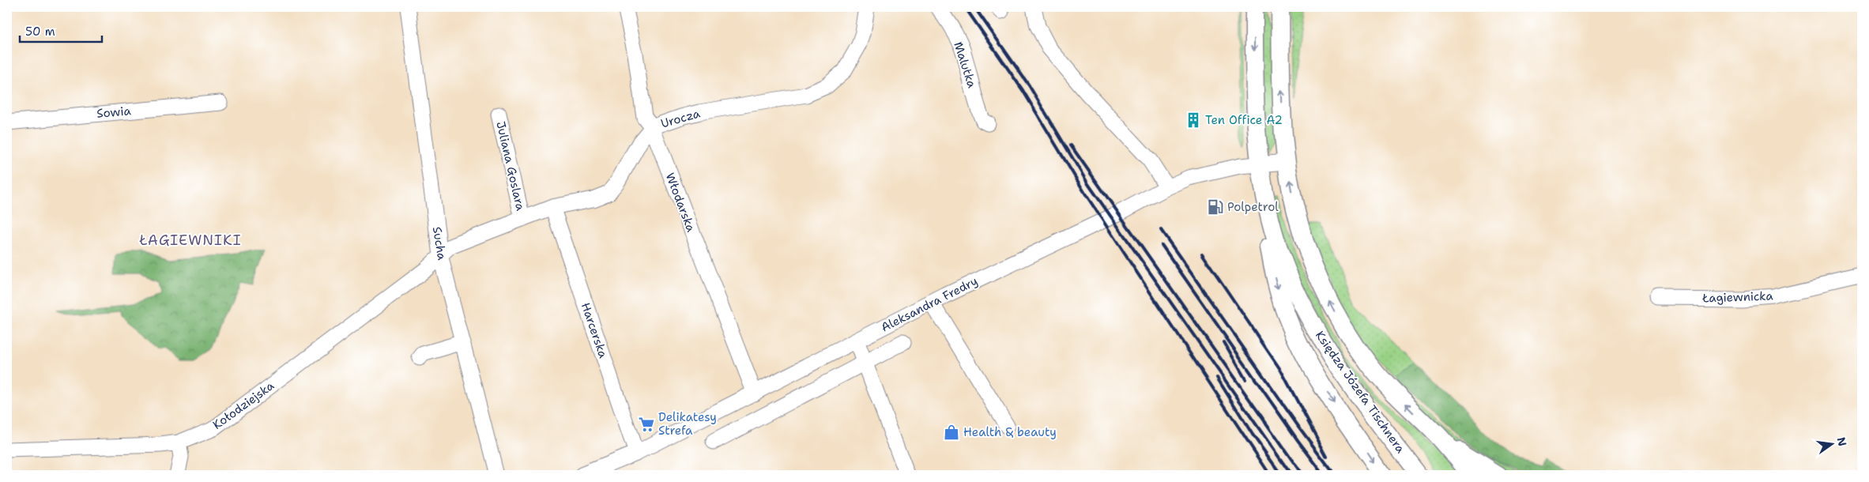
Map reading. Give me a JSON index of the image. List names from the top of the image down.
{
  "streets": {
    "main road": ["Księdza Józefa Tischnera"],
    "street": [
      "Malutka",
      "Sowia",
      "Urocza",
      "Juliana Goslara",
      "Włodarska",
      "Sucha",
      "Łagiewnicka",
      "Aleksandra Fredry",
      "Harcerska",
      "Kołodziejska"
    ]
  },
  "crossings": [
    ["Urocza", "Juliana Goslara"],
    ["Urocza", "Włodarska"],
    ["Urocza", "Sucha"],
    ["Urocza", "Harcerska"],
    ["Urocza", "Kołodziejska"],
    ["Włodarska", "Aleksandra Fredry"],
    ["Sucha", "Kołodziejska"],
    ["Aleksandra Fredry", "Harcerska"],
    ["Aleksandra Fredry", "Księdza Józefa Tischnera"]
  ],
  "districts": ["ŁAGIEWNIKI"],
  "places": {
    "building": ["Ten Office A2"],
    "fuel station": ["Polpetrol"],
    "supermarket": ["Delikatesy Strefa"],
    "shop": ["Health & beauty"]
  },
  "scale_bar": "50 m",
  "north": "right"
}
